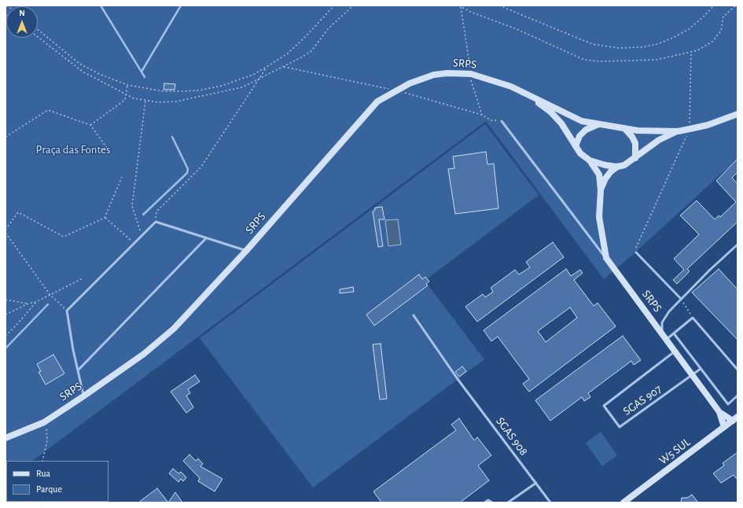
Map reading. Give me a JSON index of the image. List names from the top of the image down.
{
  "streets": {
    "main road": ["SRPS", "W5 SUL"],
    "lane": ["SGAS 907", "SGAS 908"]
  },
  "crossings": [
    ["SRPS", "SGAS 907"],
    ["SRPS", "W5 SUL"]
  ],
  "parks": ["Praça das Fontes"],
  "legend": ["Rua", "Parque"],
  "north": "top"
}
